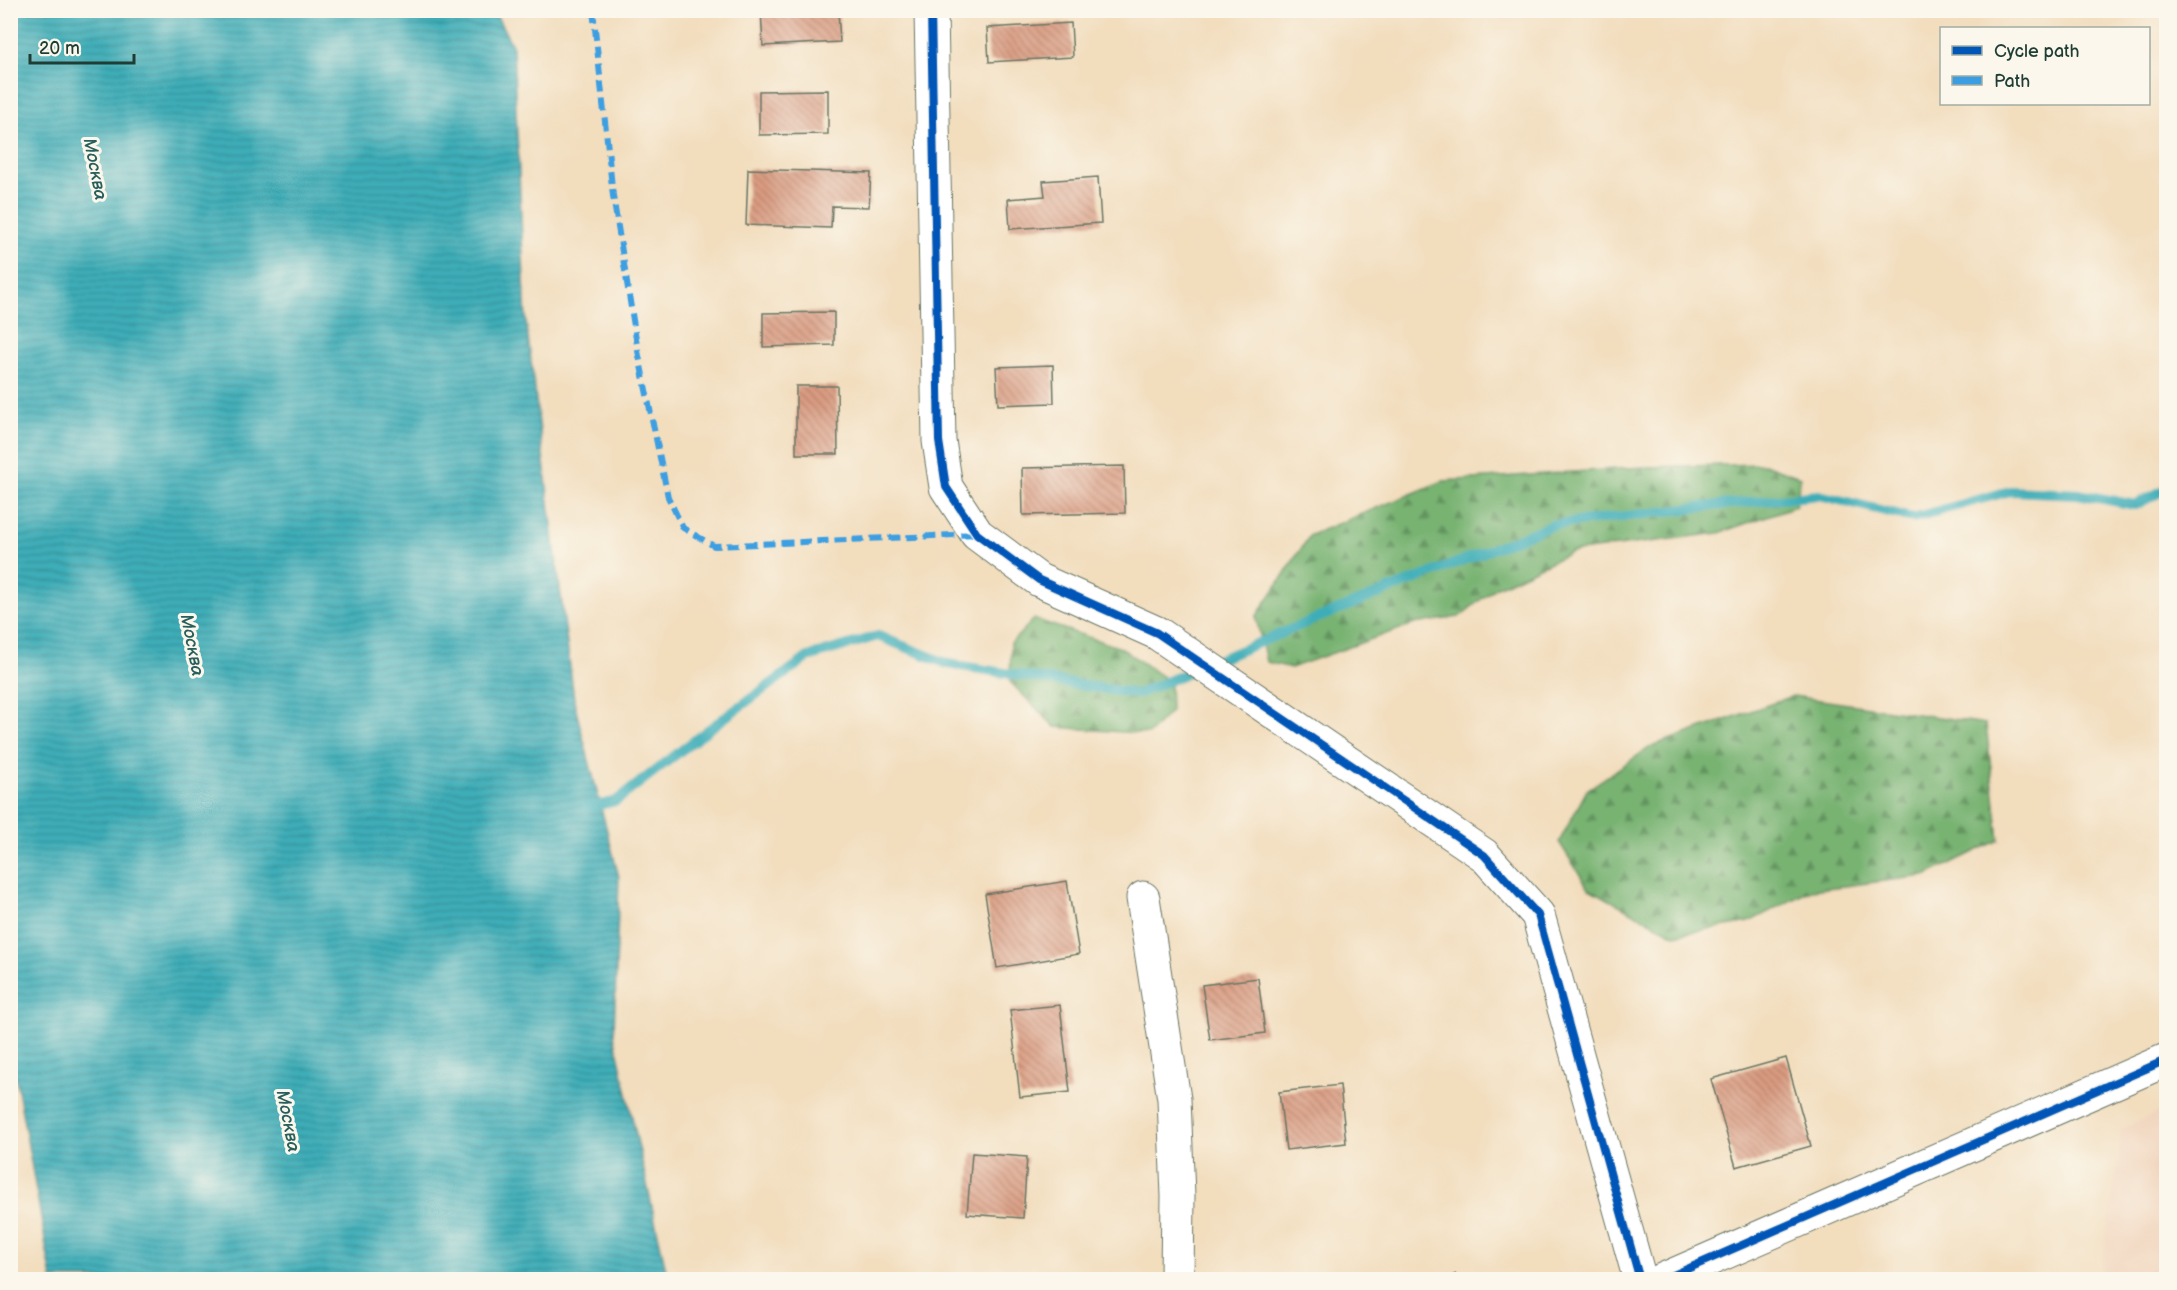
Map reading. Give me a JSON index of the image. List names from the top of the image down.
{
  "water": ["Москва"],
  "legend": ["Cycle path", "Path"],
  "scale_bar": "20 m"
}
